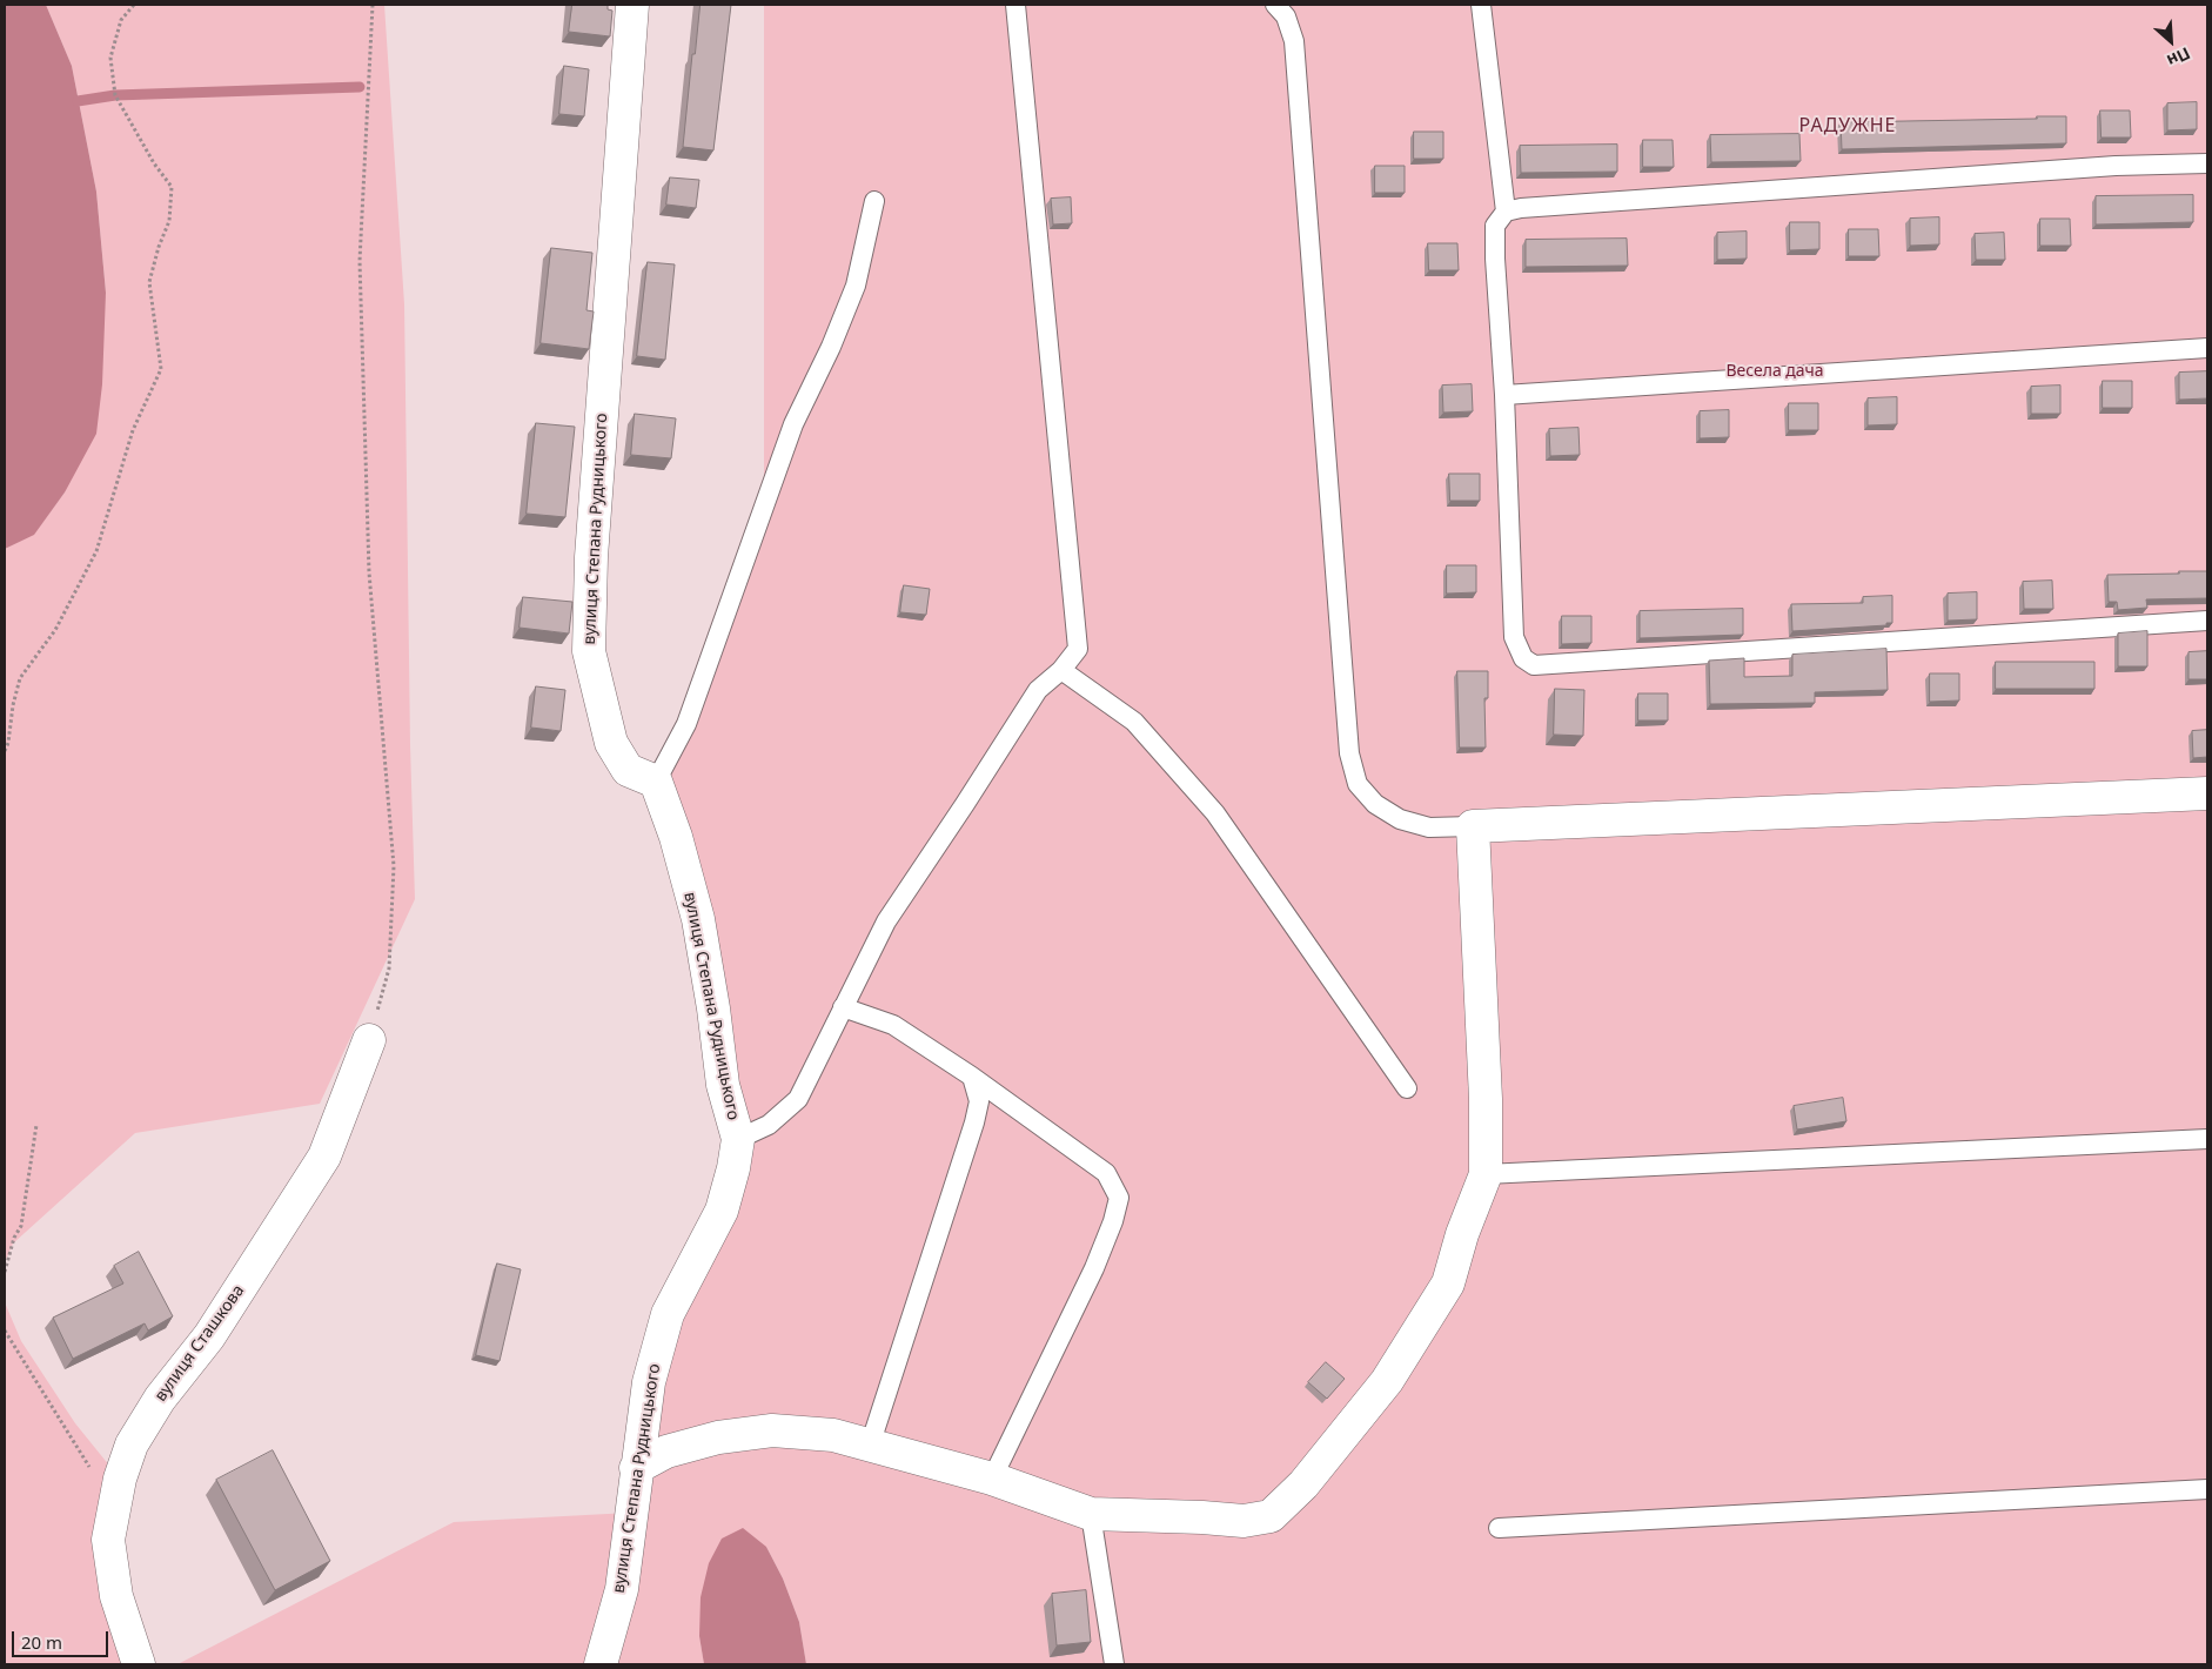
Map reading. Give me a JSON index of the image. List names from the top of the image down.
{
  "streets": {
    "street": ["вулиця Степана Рудницького", "вулиця Сташкова"]
  },
  "districts": ["РАДУЖНЕ"],
  "parks": ["Весела дача"],
  "scale_bar": "20 m",
  "north": "bottom right"
}
